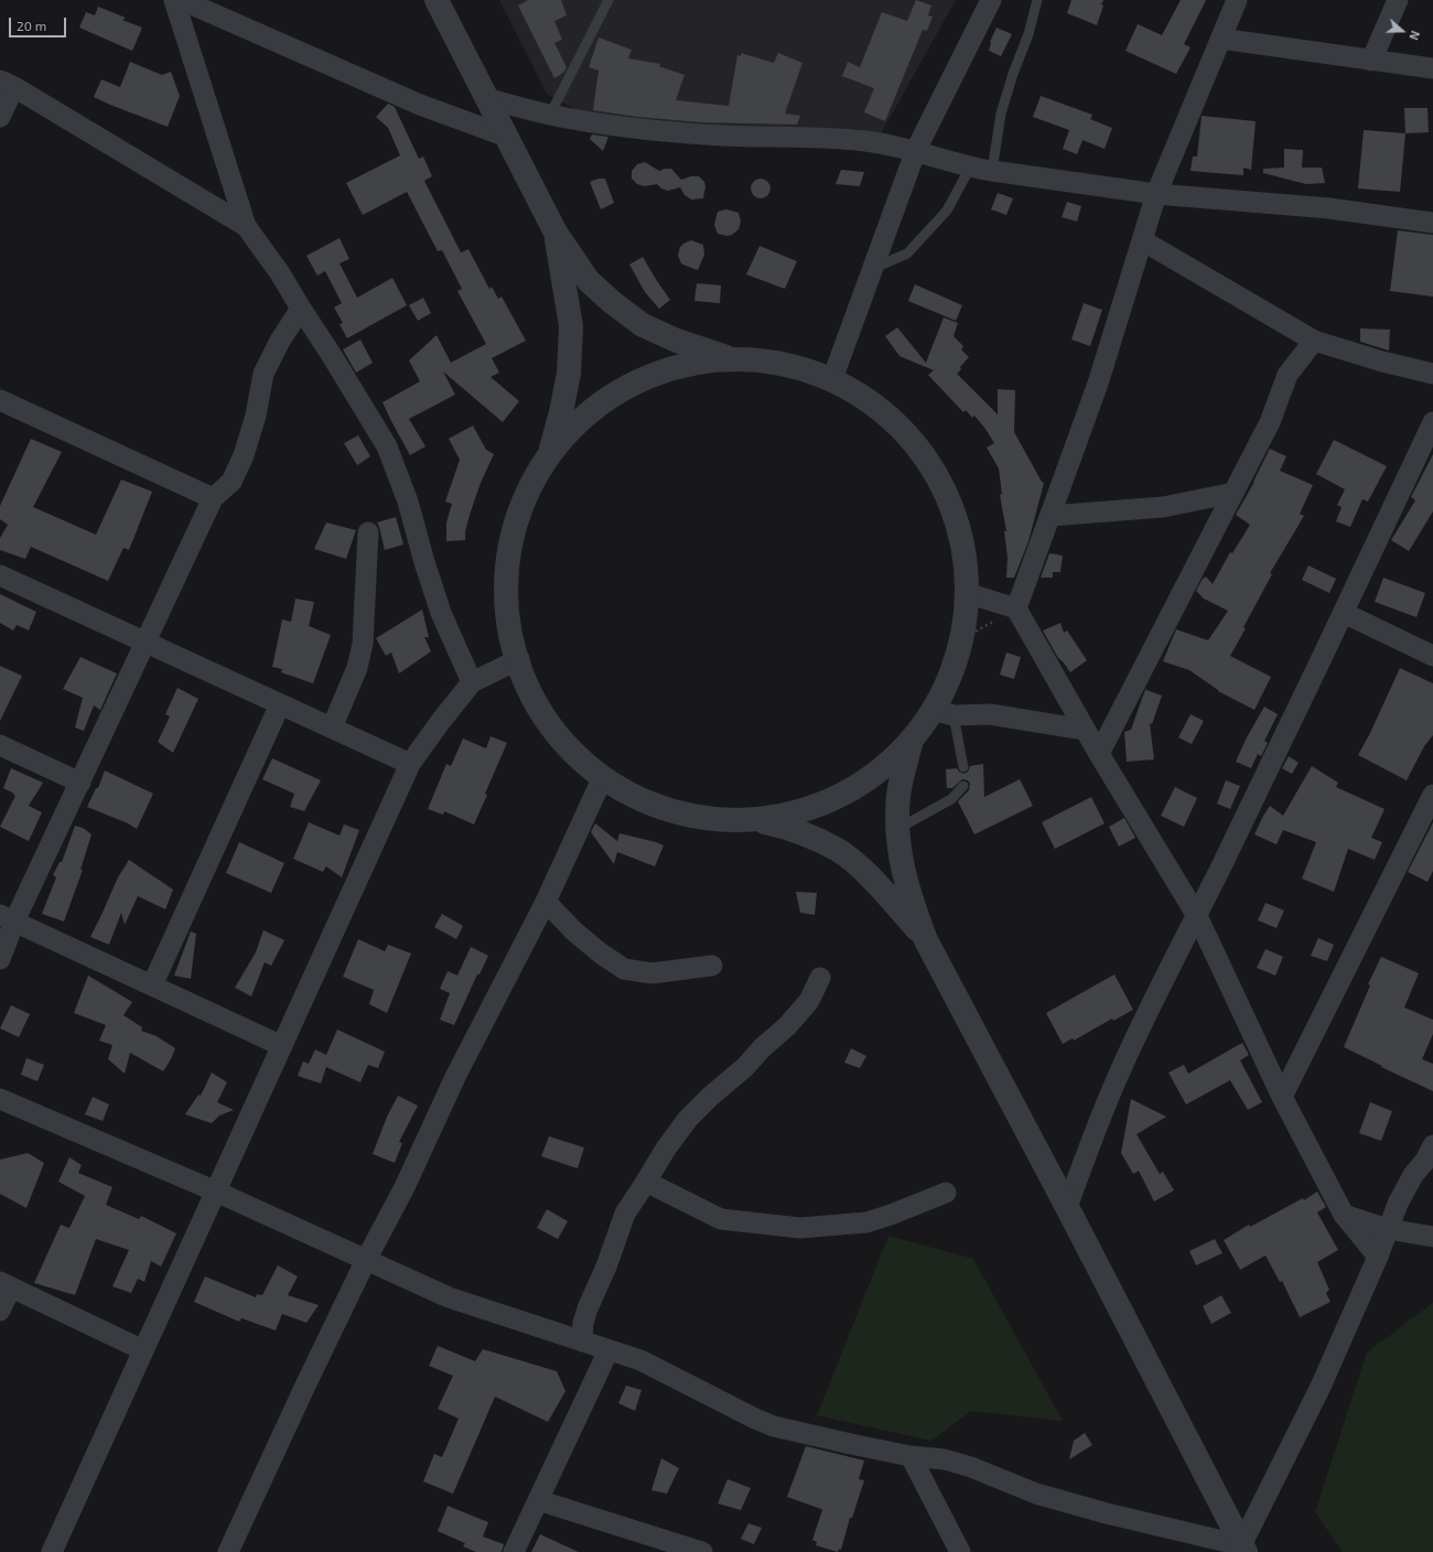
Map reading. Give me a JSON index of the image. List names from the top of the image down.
{
  "scale_bar": "20 m",
  "north": "right"
}
